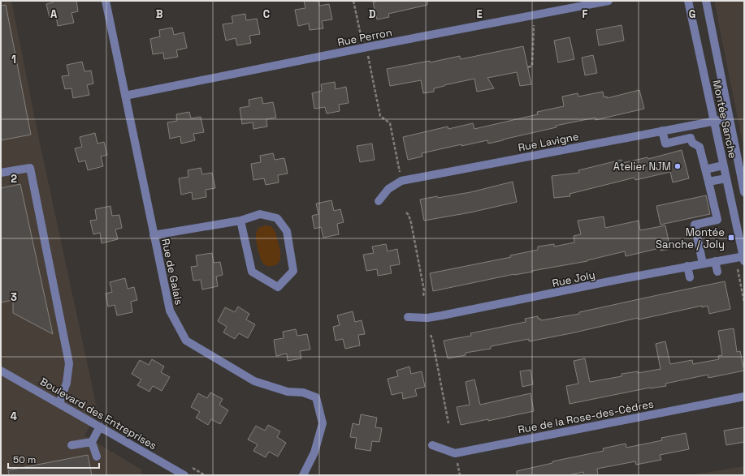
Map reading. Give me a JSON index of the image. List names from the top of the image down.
{
  "streets": {
    "street": [
      "Rue Perron",
      "Montée Sanche",
      "Rue Lavigne",
      "Rue de Galais",
      "Rue Joly",
      "Boulevard des Entreprises",
      "Rue de la Rose-des-Cèdres"
    ]
  },
  "crossings": [
    ["Rue Perron", "Rue de Galais"],
    ["Montée Sanche", "Rue Lavigne"],
    ["Montée Sanche", "Rue Joly"]
  ],
  "places": {
    "other": ["Atelier NJM"],
    "transit": ["Montée Sanche / Joly"]
  },
  "scale_bar": "50 m",
  "grid": {
    "columns": [
      "A",
      "B",
      "C",
      "D",
      "E",
      "F",
      "G"
    ],
    "rows": [
      "1",
      "2",
      "3",
      "4"
    ]
  }
}
